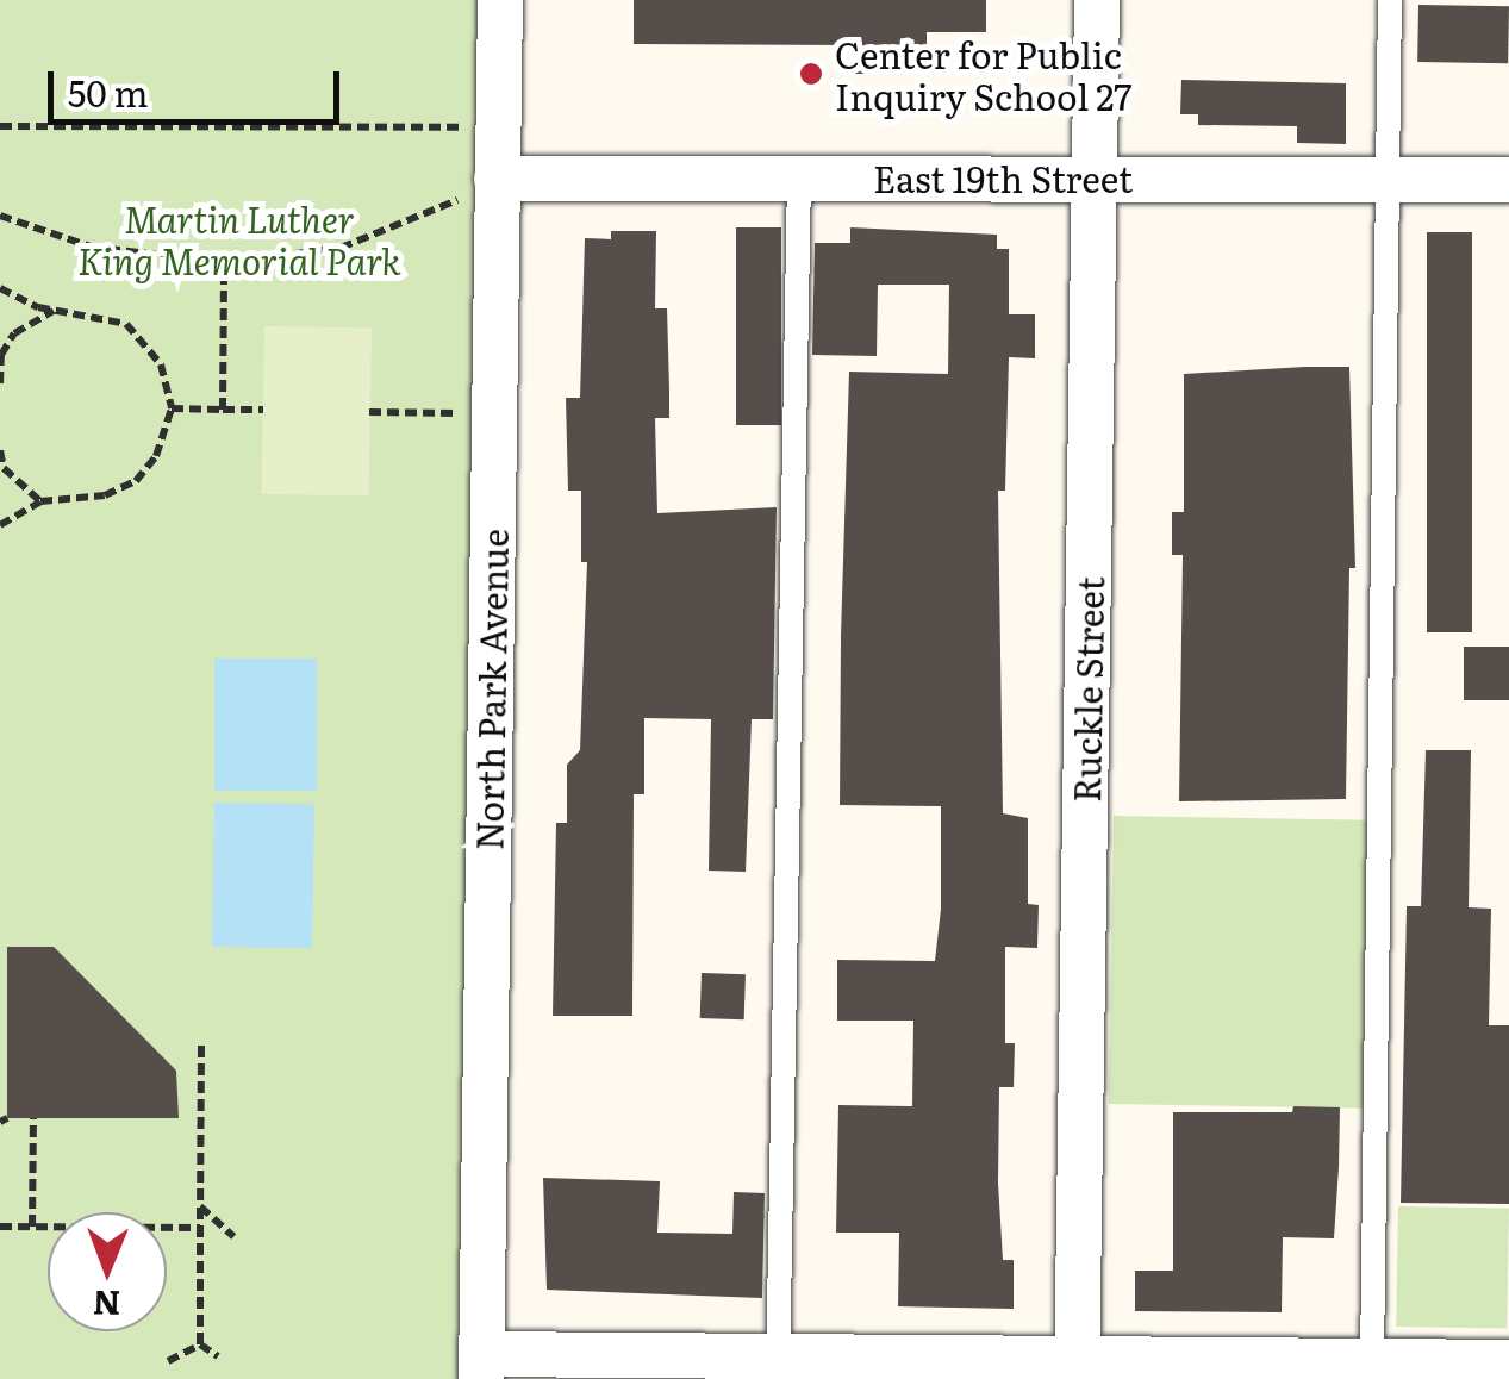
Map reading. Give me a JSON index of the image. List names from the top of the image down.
{
  "streets": {
    "street": ["East 19th Street", "North Park Avenue", "Ruckle Street"]
  },
  "crossings": [
    ["East 19th Street", "North Park Avenue"],
    ["East 19th Street", "Ruckle Street"]
  ],
  "parks": ["Martin Luther King Memorial Park"],
  "places": ["Center for Public Inquiry School 27"],
  "scale_bar": "50 m",
  "north": "bottom"
}
